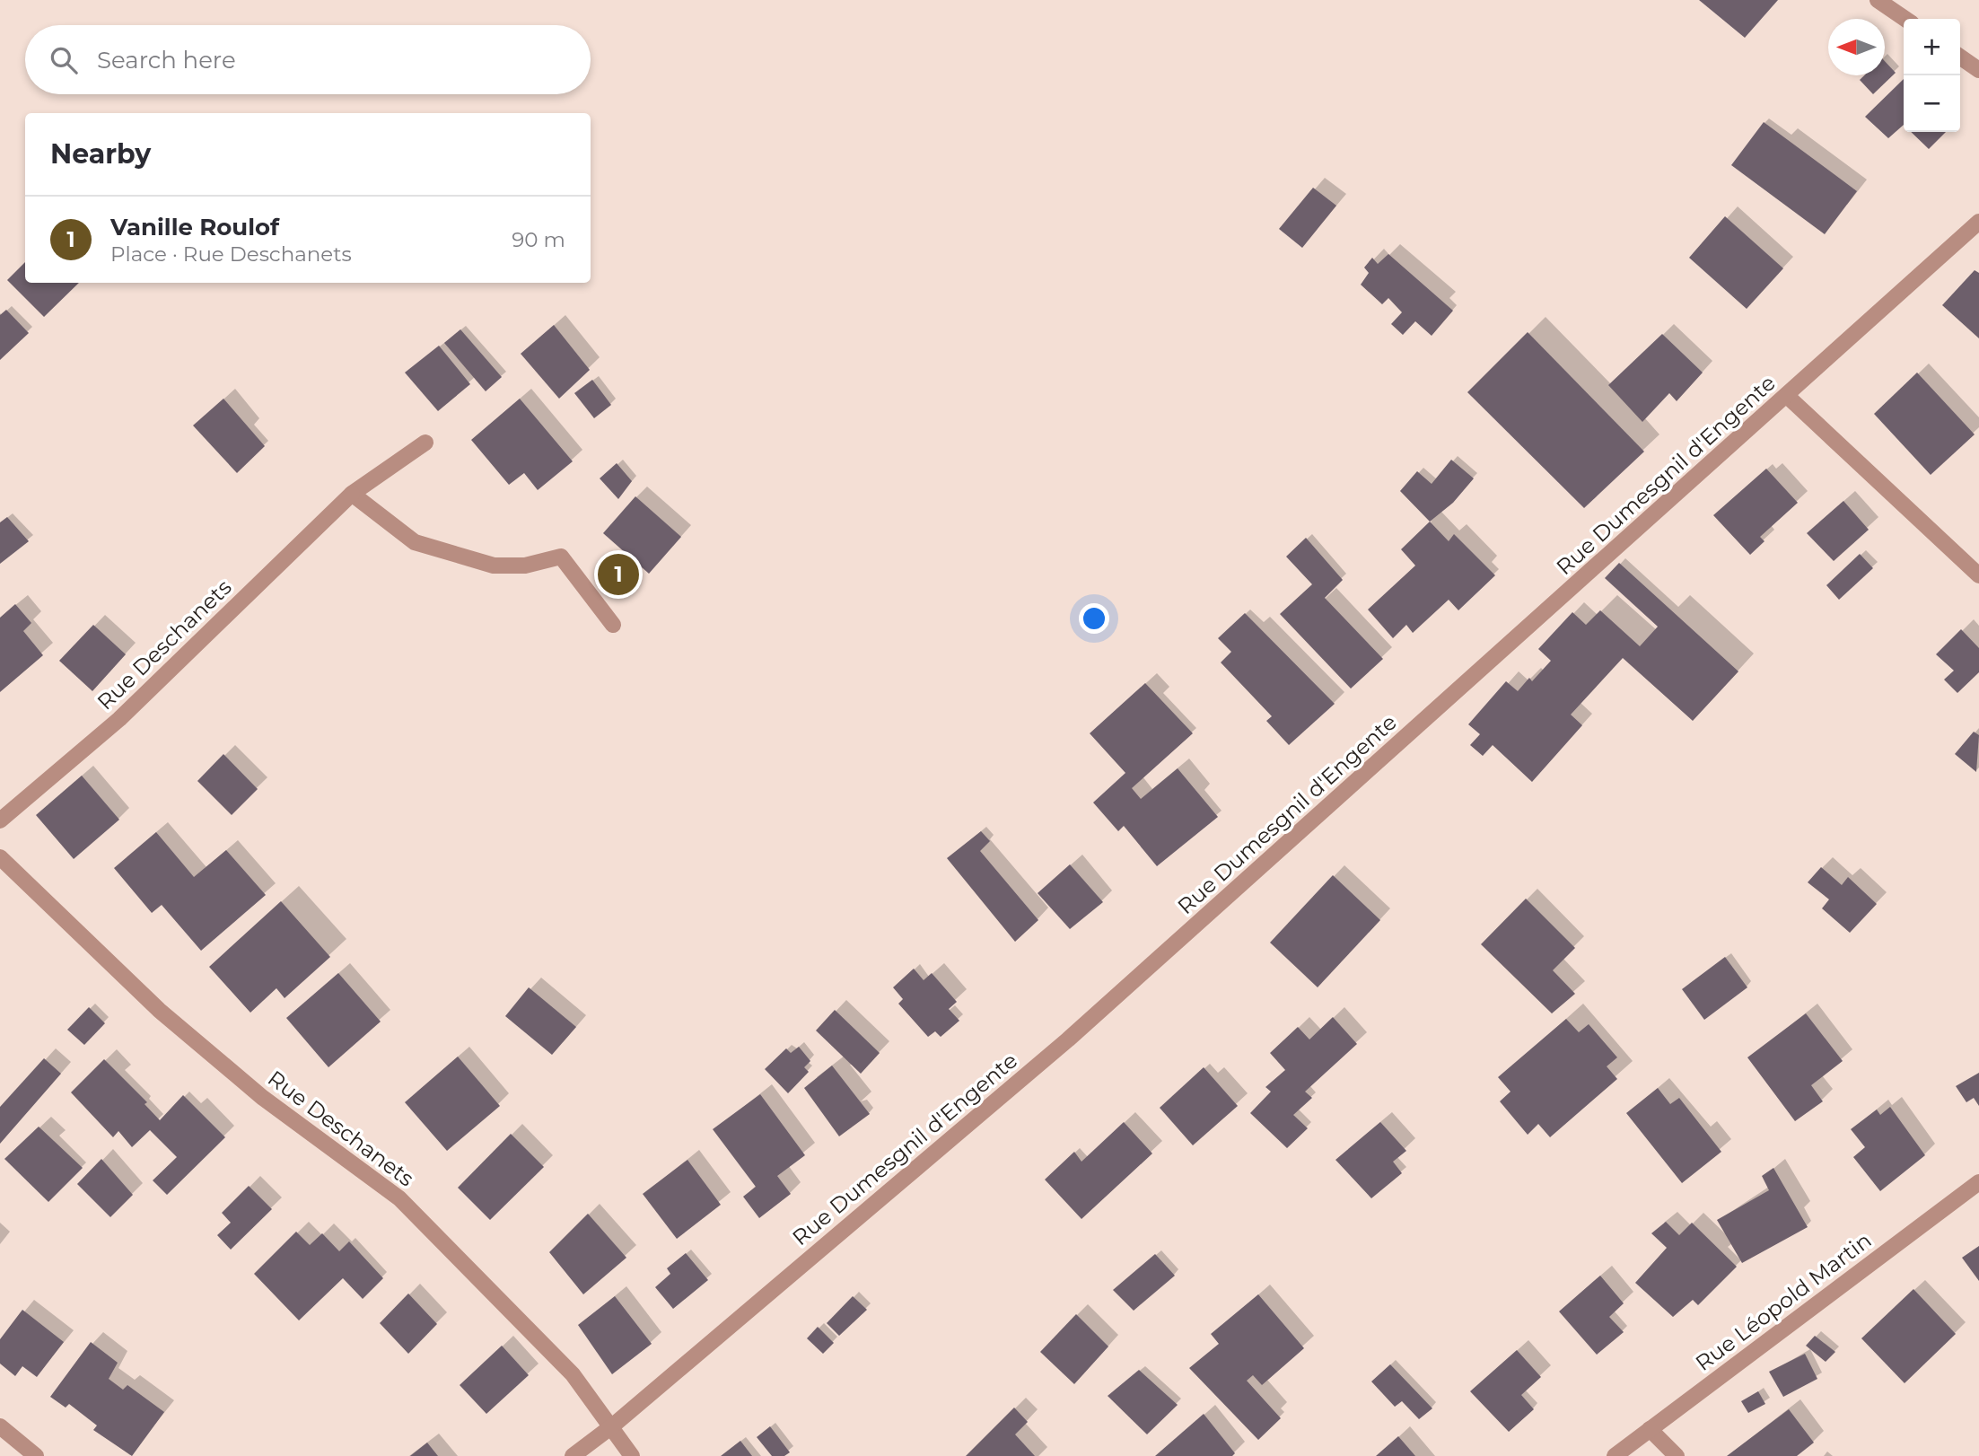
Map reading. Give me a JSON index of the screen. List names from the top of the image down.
{
  "streets": {
    "street": ["Rue Dumesgnil d'Engente", "Rue Deschanets", "Rue Léopold Martin"]
  },
  "crossings": [
    ["Rue Dumesgnil d'Engente", "Rue Deschanets"]
  ],
  "north": "left",
  "page": {
    "map_buttons": ["+", "−"],
    "search": "Search here",
    "heading": "Nearby",
    "list": [
      {
        "mark": "1",
        "name": "Vanille Roulof",
        "note": "Place · Rue Deschanets",
        "value": "90 m"
      }
    ],
    "pins": "1"
  }
}
